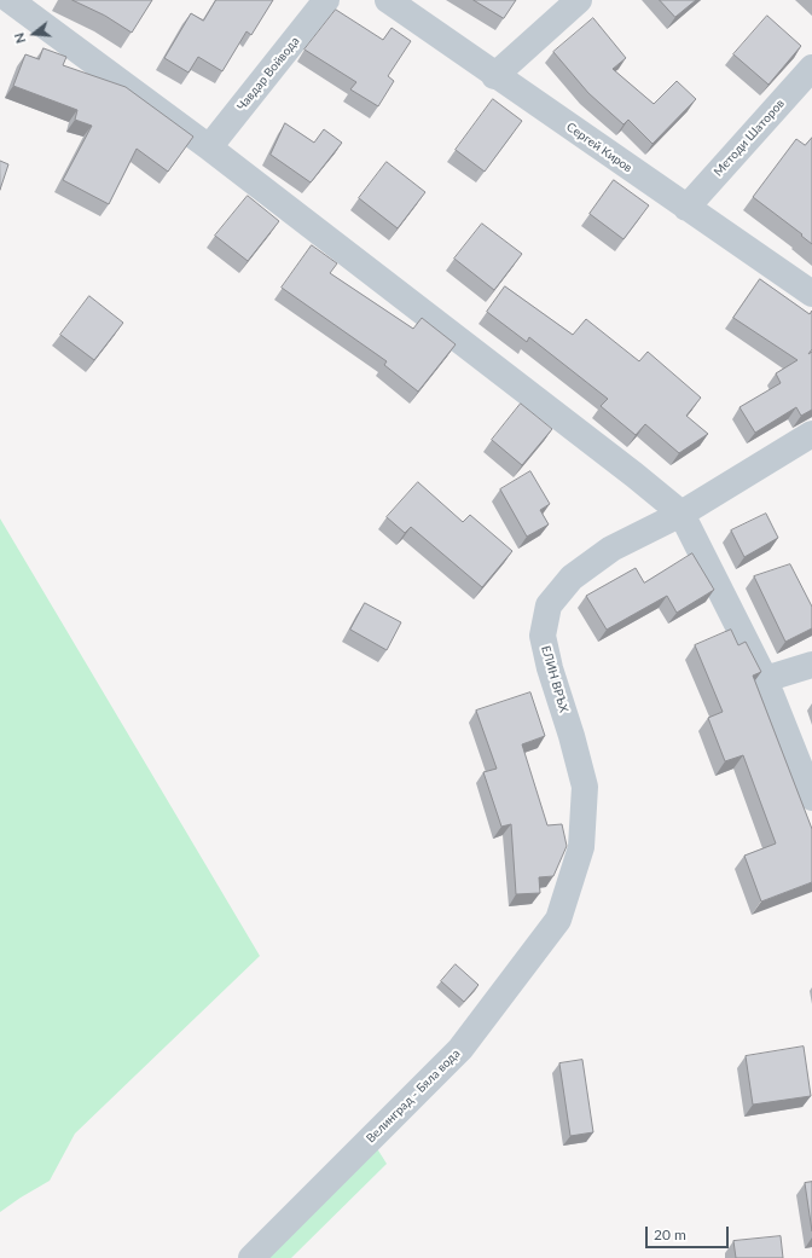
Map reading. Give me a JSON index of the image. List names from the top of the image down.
{
  "streets": {
    "street": [
      "Чавдар Войвода",
      "Методи Шаторов",
      "Сергей Киров",
      "ЕЛИН ВРЪХ",
      "Велинград - Бяла вода"
    ]
  },
  "crossings": [
    ["Методи Шаторов", "Сергей Киров"],
    ["ЕЛИН ВРЪХ", "Велинград - Бяла вода"]
  ],
  "scale_bar": "20 m",
  "north": "left"
}
